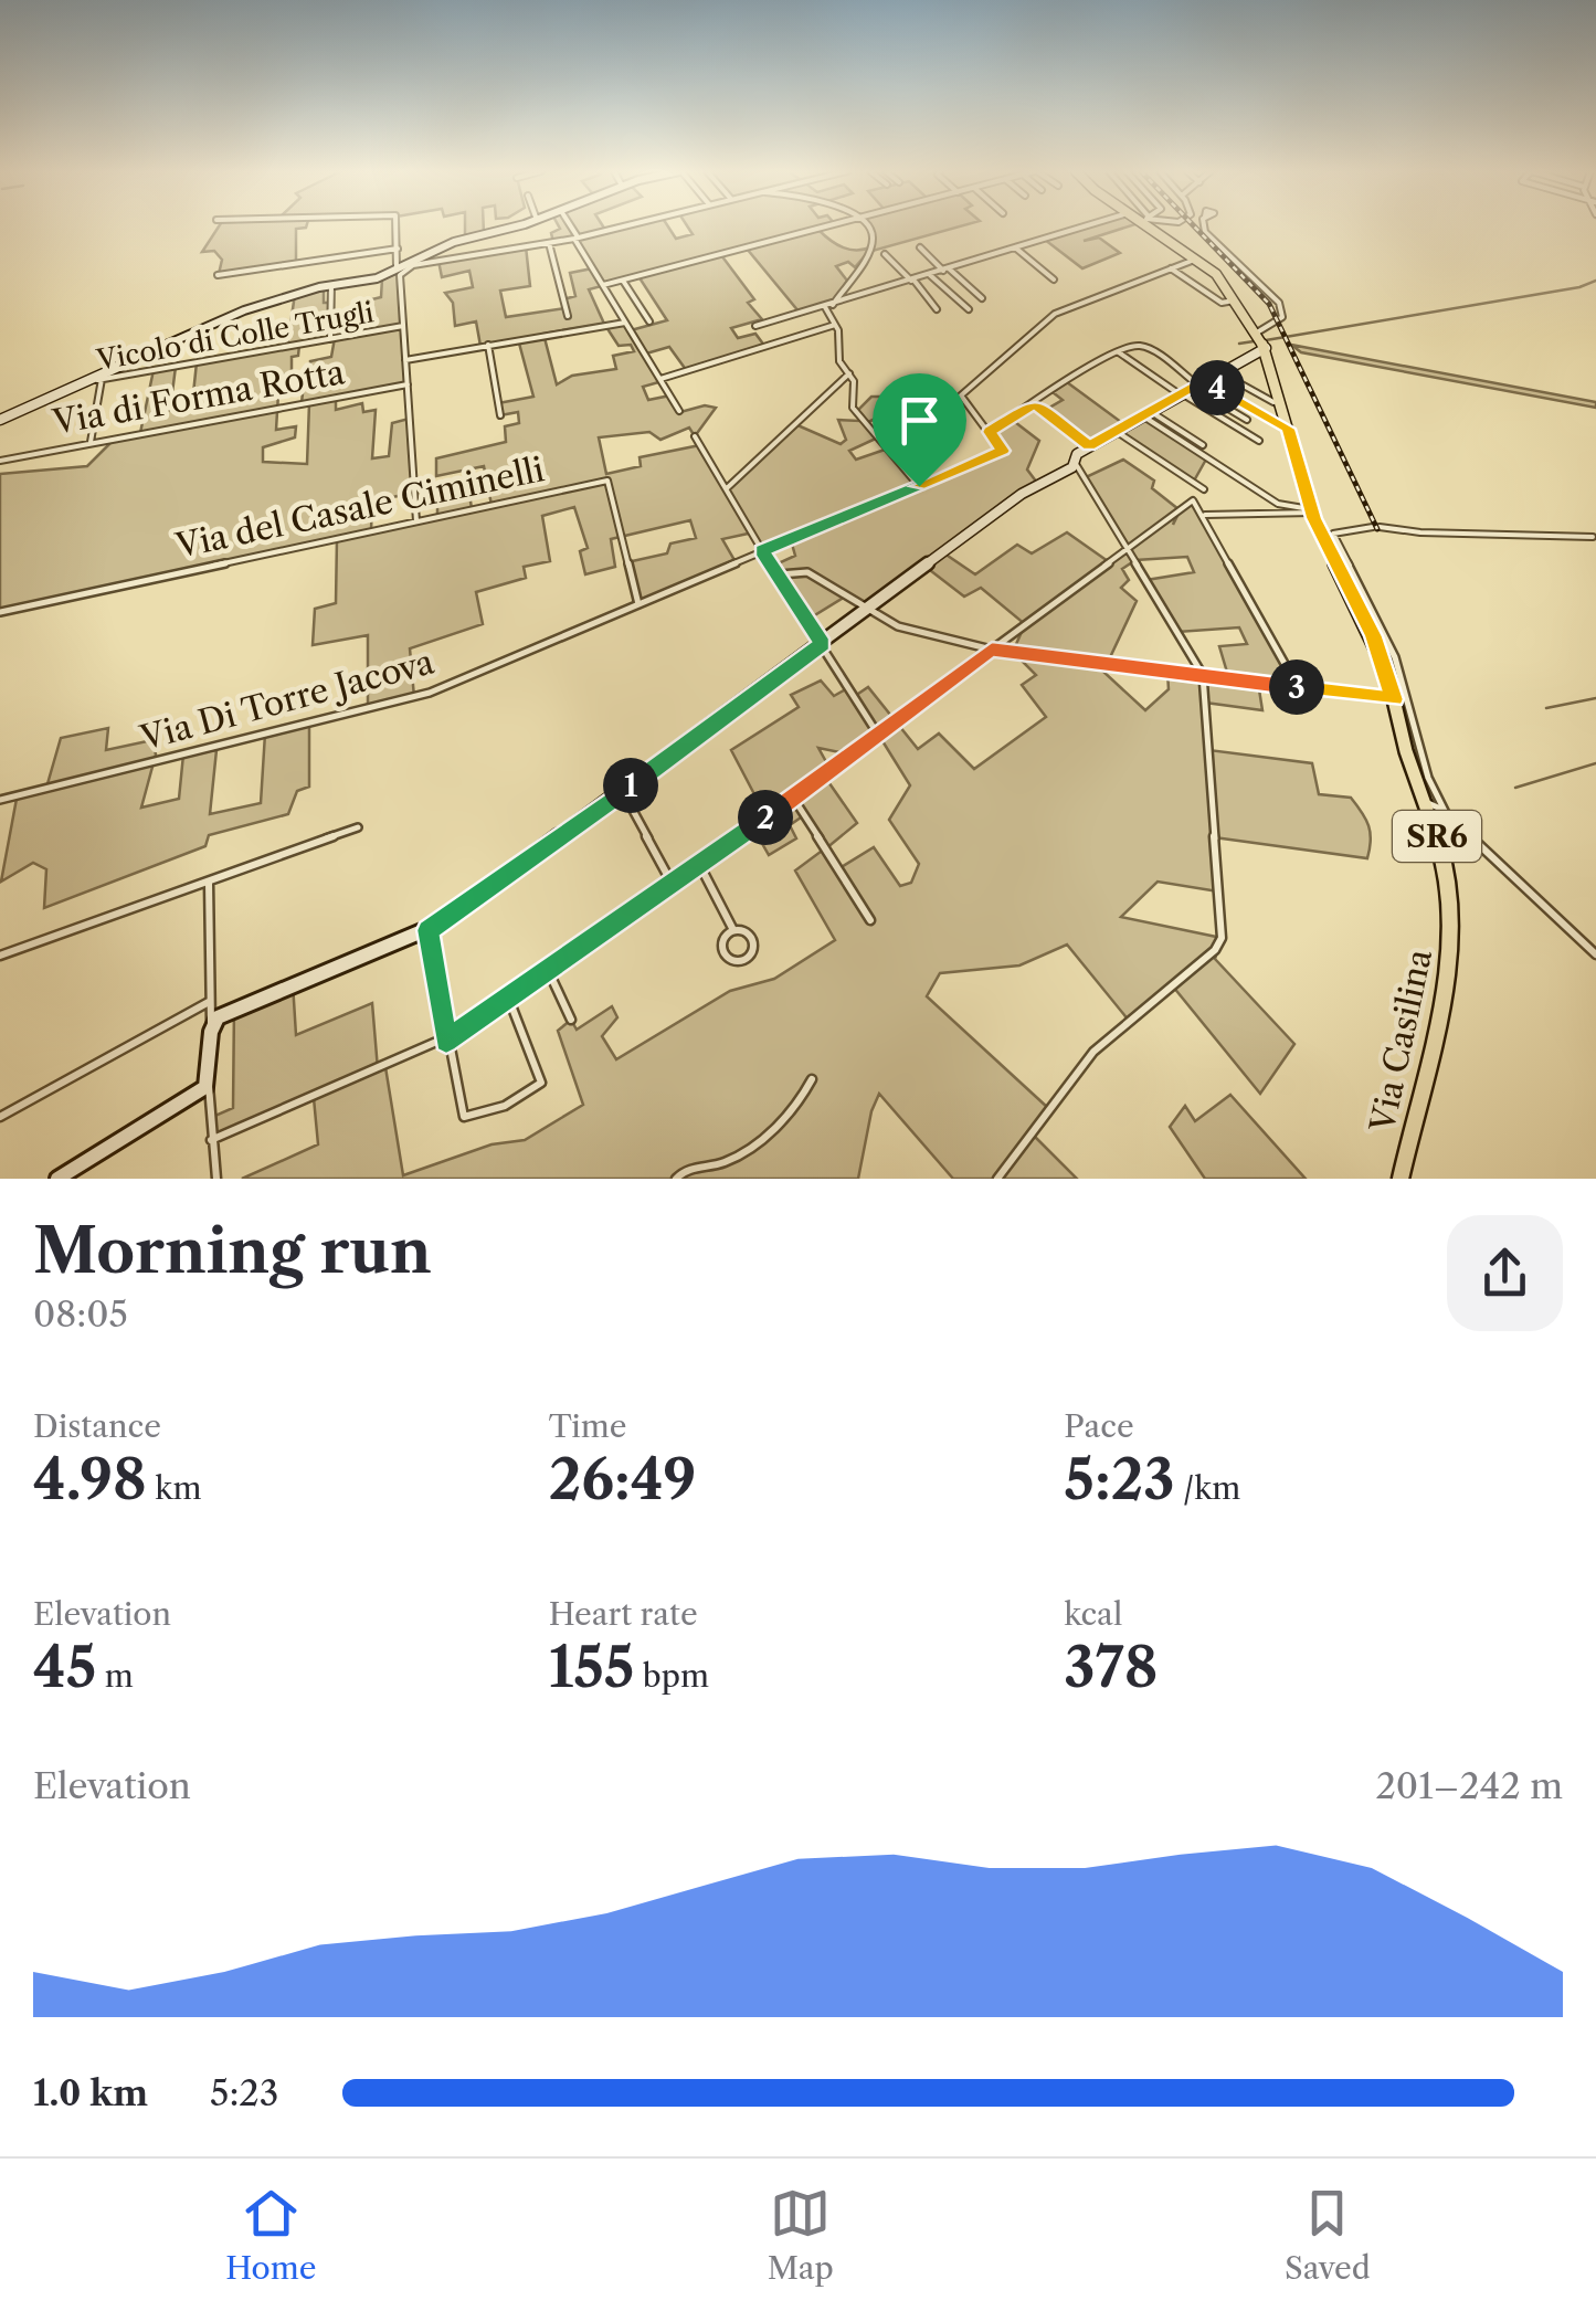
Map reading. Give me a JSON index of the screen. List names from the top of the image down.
{
  "streets": {
    "main road": ["SR6", "Via Casilina"],
    "street": [
      "Vicolo di Colle Trugli",
      "Via di Forma Rotta",
      "Via del Casale Ciminelli",
      "Via Di Torre Jacova"
    ]
  },
  "crossings": [
    ["Via del Casale Ciminelli", "Via Di Torre Jacova"]
  ],
  "page": {
    "pins": [
      "4",
      "3",
      "1",
      "2"
    ],
    "heading": ["Morning run", "08:05"],
    "stats": [
      ["Distance", "4.98 km"],
      ["Time", "26:49"],
      ["Pace", "5:23 /km"],
      ["Elevation", "45 m"],
      ["Heart rate", "155 bpm"],
      ["kcal", "378"]
    ],
    "chart": ["Elevation", "201–242 m"],
    "list": [
      {
        "name": "1.0 km",
        "note": "5:23"
      }
    ],
    "tabs": ["Home", "Map", "Saved"]
  }
}
